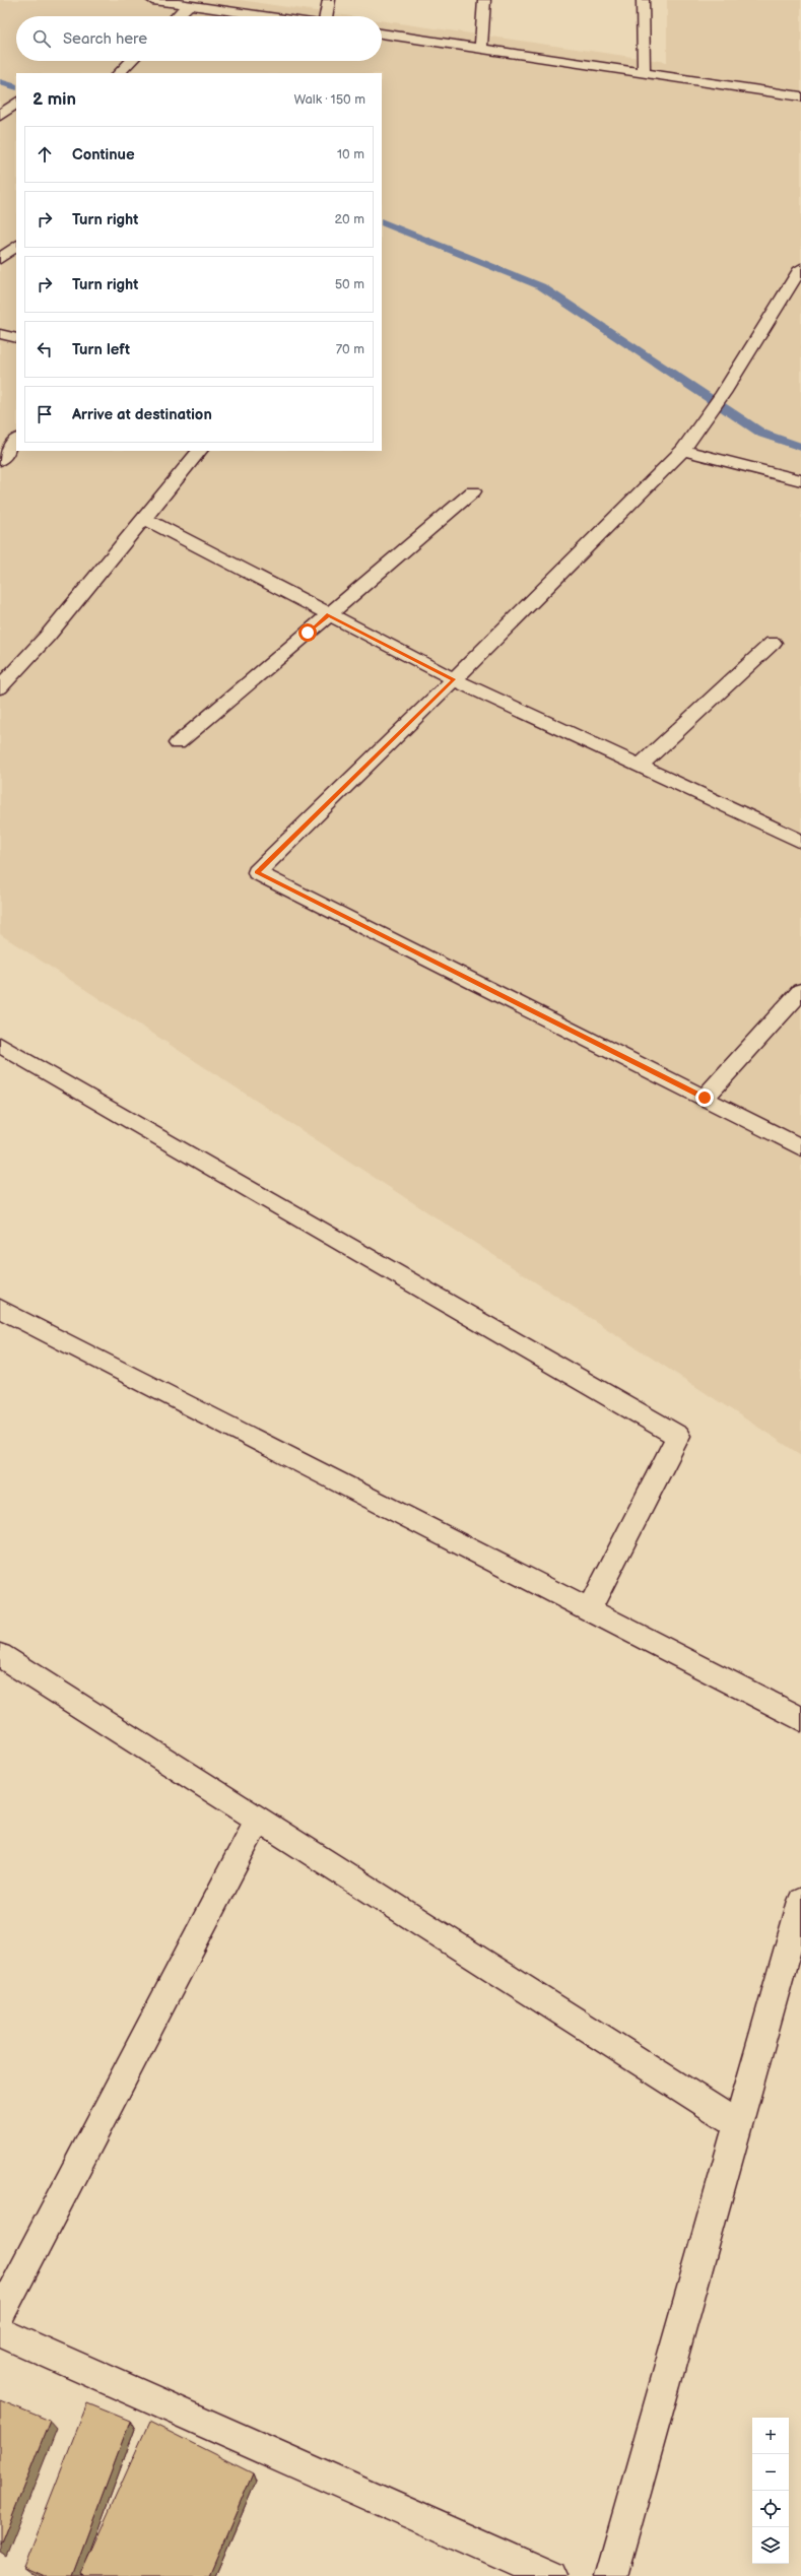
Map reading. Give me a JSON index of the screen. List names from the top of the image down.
{
  "page": {
    "search": "Search here",
    "heading": ["2 min", "Walk · 150 m"],
    "list": [
      ["Continue", "10 m"],
      ["Turn right", "20 m"],
      ["Turn right", "50 m"],
      ["Turn left", "70 m"],
      "Arrive at destination"
    ],
    "map_buttons": ["+", "−"]
  }
}
